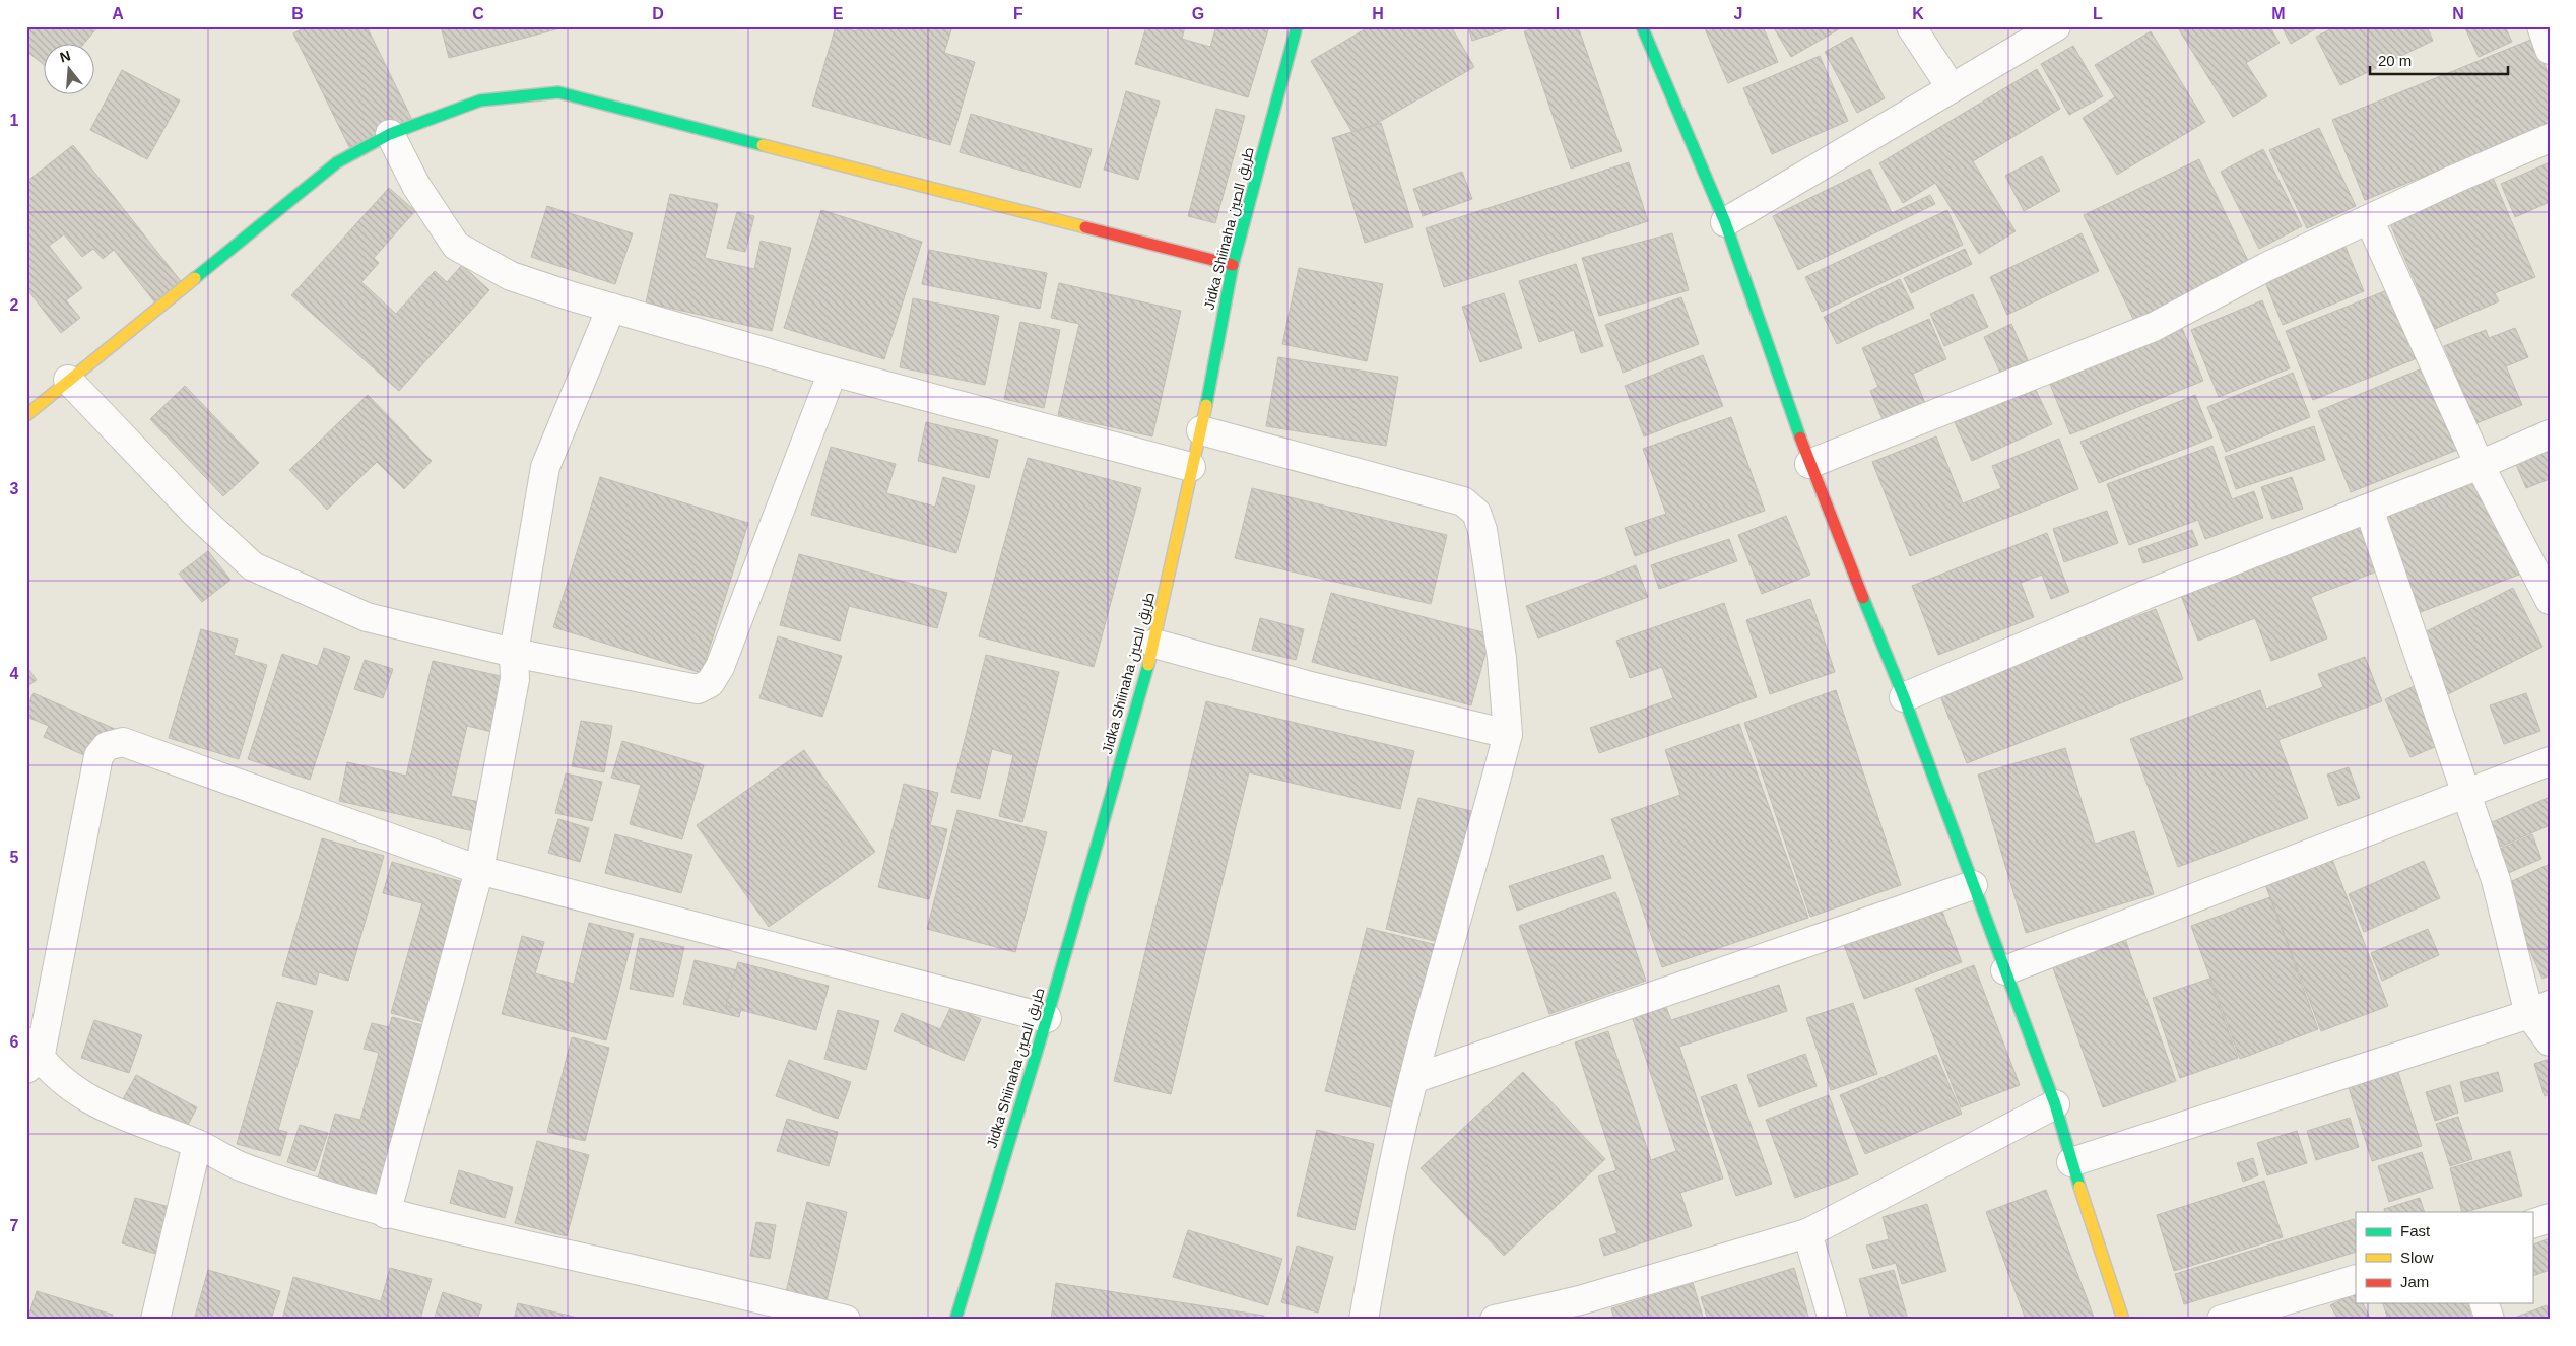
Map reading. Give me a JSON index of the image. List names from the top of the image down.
{
  "streets": {
    "street": ["Jidka Shiinaha طريق الصين"]
  },
  "legend": ["Fast", "Slow", "Jam"],
  "scale_bar": "20 m",
  "north": "top",
  "grid": {
    "columns": [
      "A",
      "B",
      "C",
      "D",
      "E",
      "F",
      "G",
      "H",
      "I",
      "J",
      "K",
      "L",
      "M",
      "N"
    ],
    "rows": [
      "1",
      "2",
      "3",
      "4",
      "5",
      "6",
      "7"
    ]
  }
}
